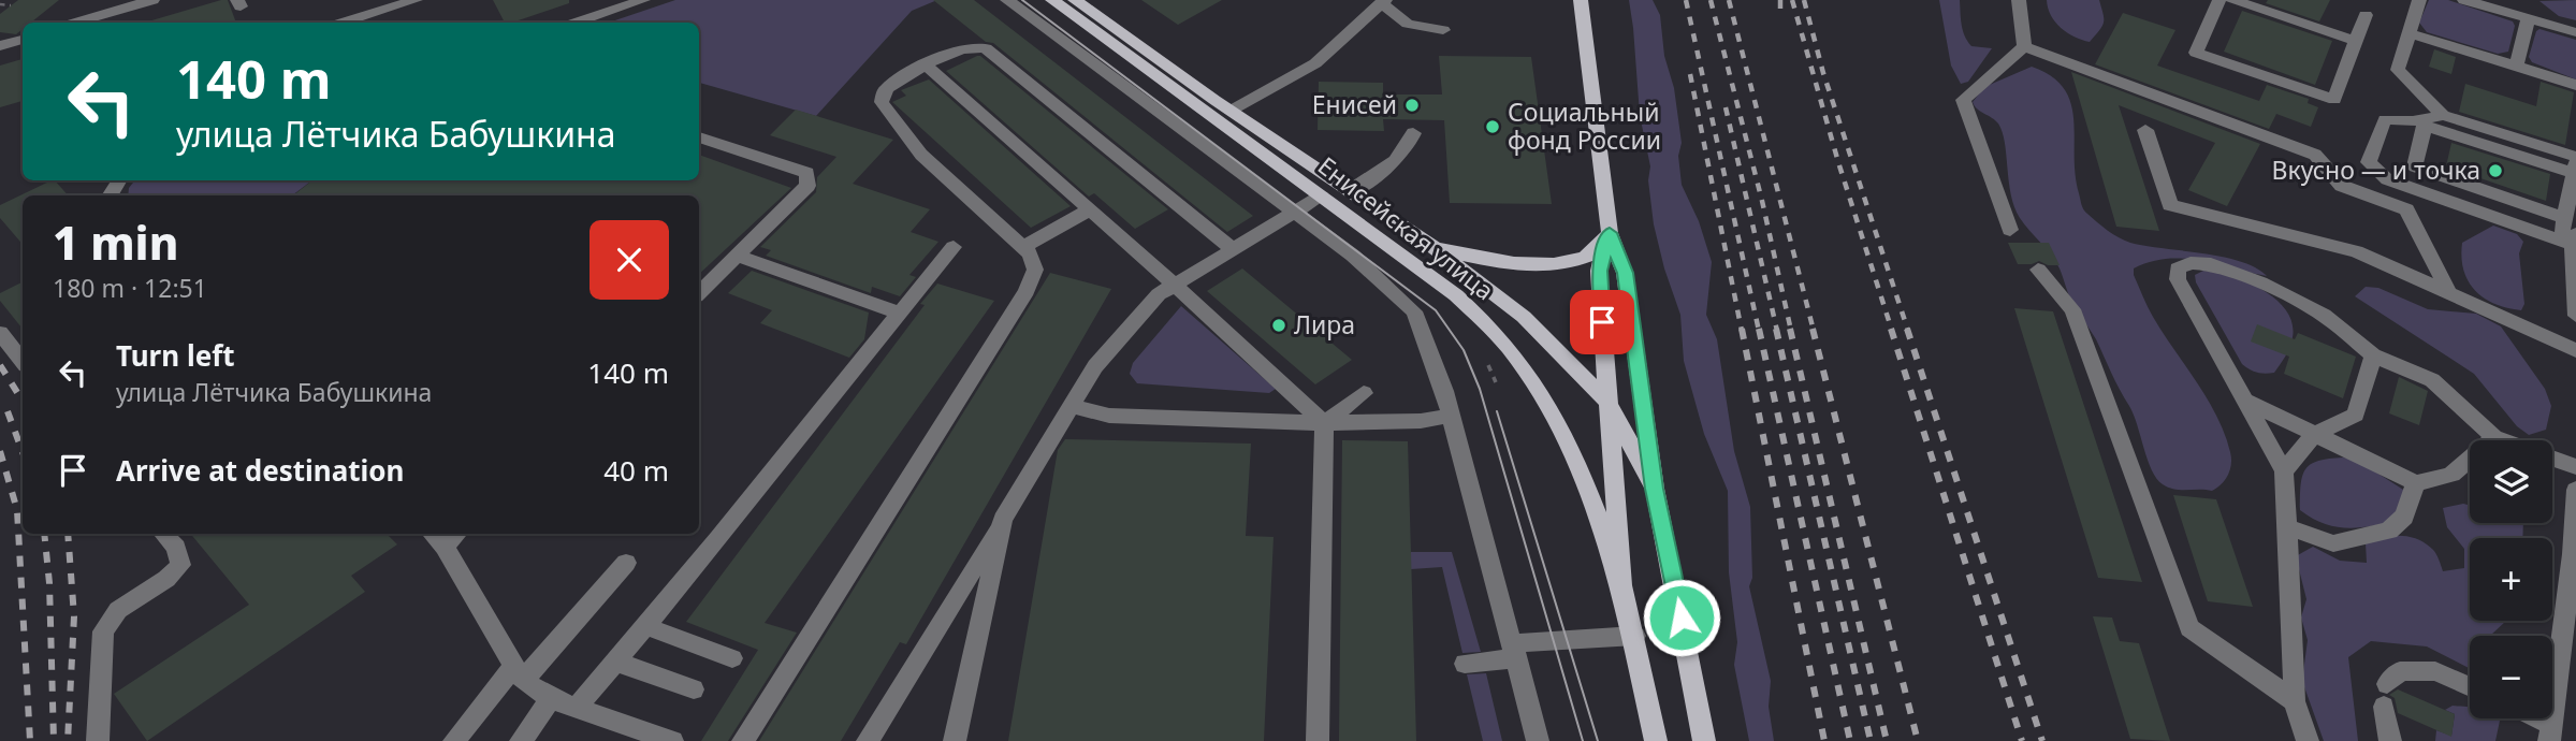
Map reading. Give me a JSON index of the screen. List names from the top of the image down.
{
  "streets": {
    "main road": ["Енисейская улица"]
  },
  "places": [
    "Енисей",
    "Социальный фонд России",
    "Вкусно — и точка",
    "Лира"
  ],
  "page": {
    "turn": ["140 m", "улица Лётчика Бабушкина"],
    "heading": ["1 min", "180 m · 12:51"],
    "list": [
      {
        "name": "Turn left",
        "note": "улица Лётчика Бабушкина",
        "value": "140 m"
      },
      {
        "name": "Arrive at destination",
        "value": "40 m"
      }
    ],
    "map_buttons": ["+", "−"]
  }
}
